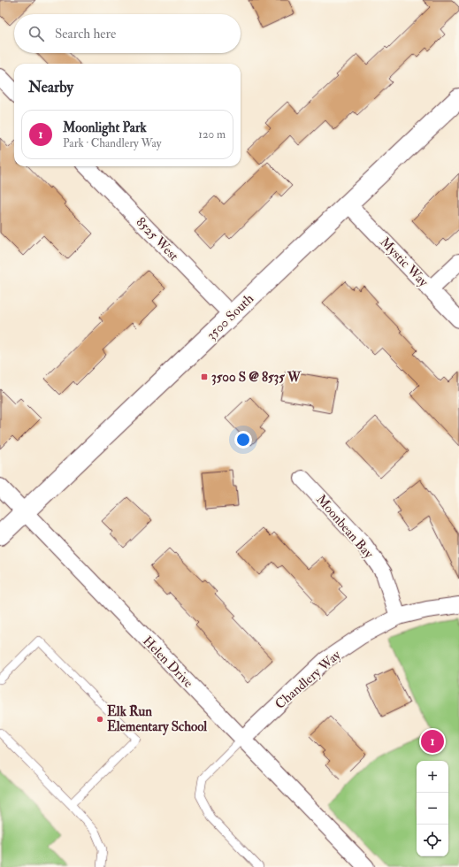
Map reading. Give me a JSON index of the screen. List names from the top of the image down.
{
  "streets": {
    "street": [
      "8525 West",
      "Mystic Way",
      "3500 South",
      "Moonbean Bay",
      "Helen Drive",
      "Chandlery Way"
    ]
  },
  "crossings": [
    ["8525 West", "3500 South"],
    ["Mystic Way", "3500 South"],
    ["3500 South", "Helen Drive"],
    ["Moonbean Bay", "Chandlery Way"],
    ["Helen Drive", "Chandlery Way"]
  ],
  "places": {
    "transit": ["3500 S @ 8535 W"],
    "other": ["Elk Run Elementary School"]
  },
  "page": {
    "search": "Search here",
    "heading": "Nearby",
    "list": [
      {
        "mark": "1",
        "name": "Moonlight Park",
        "note": "Park · Chandlery Way",
        "value": "120 m"
      }
    ],
    "pins": "1",
    "map_buttons": ["+", "−"]
  }
}
